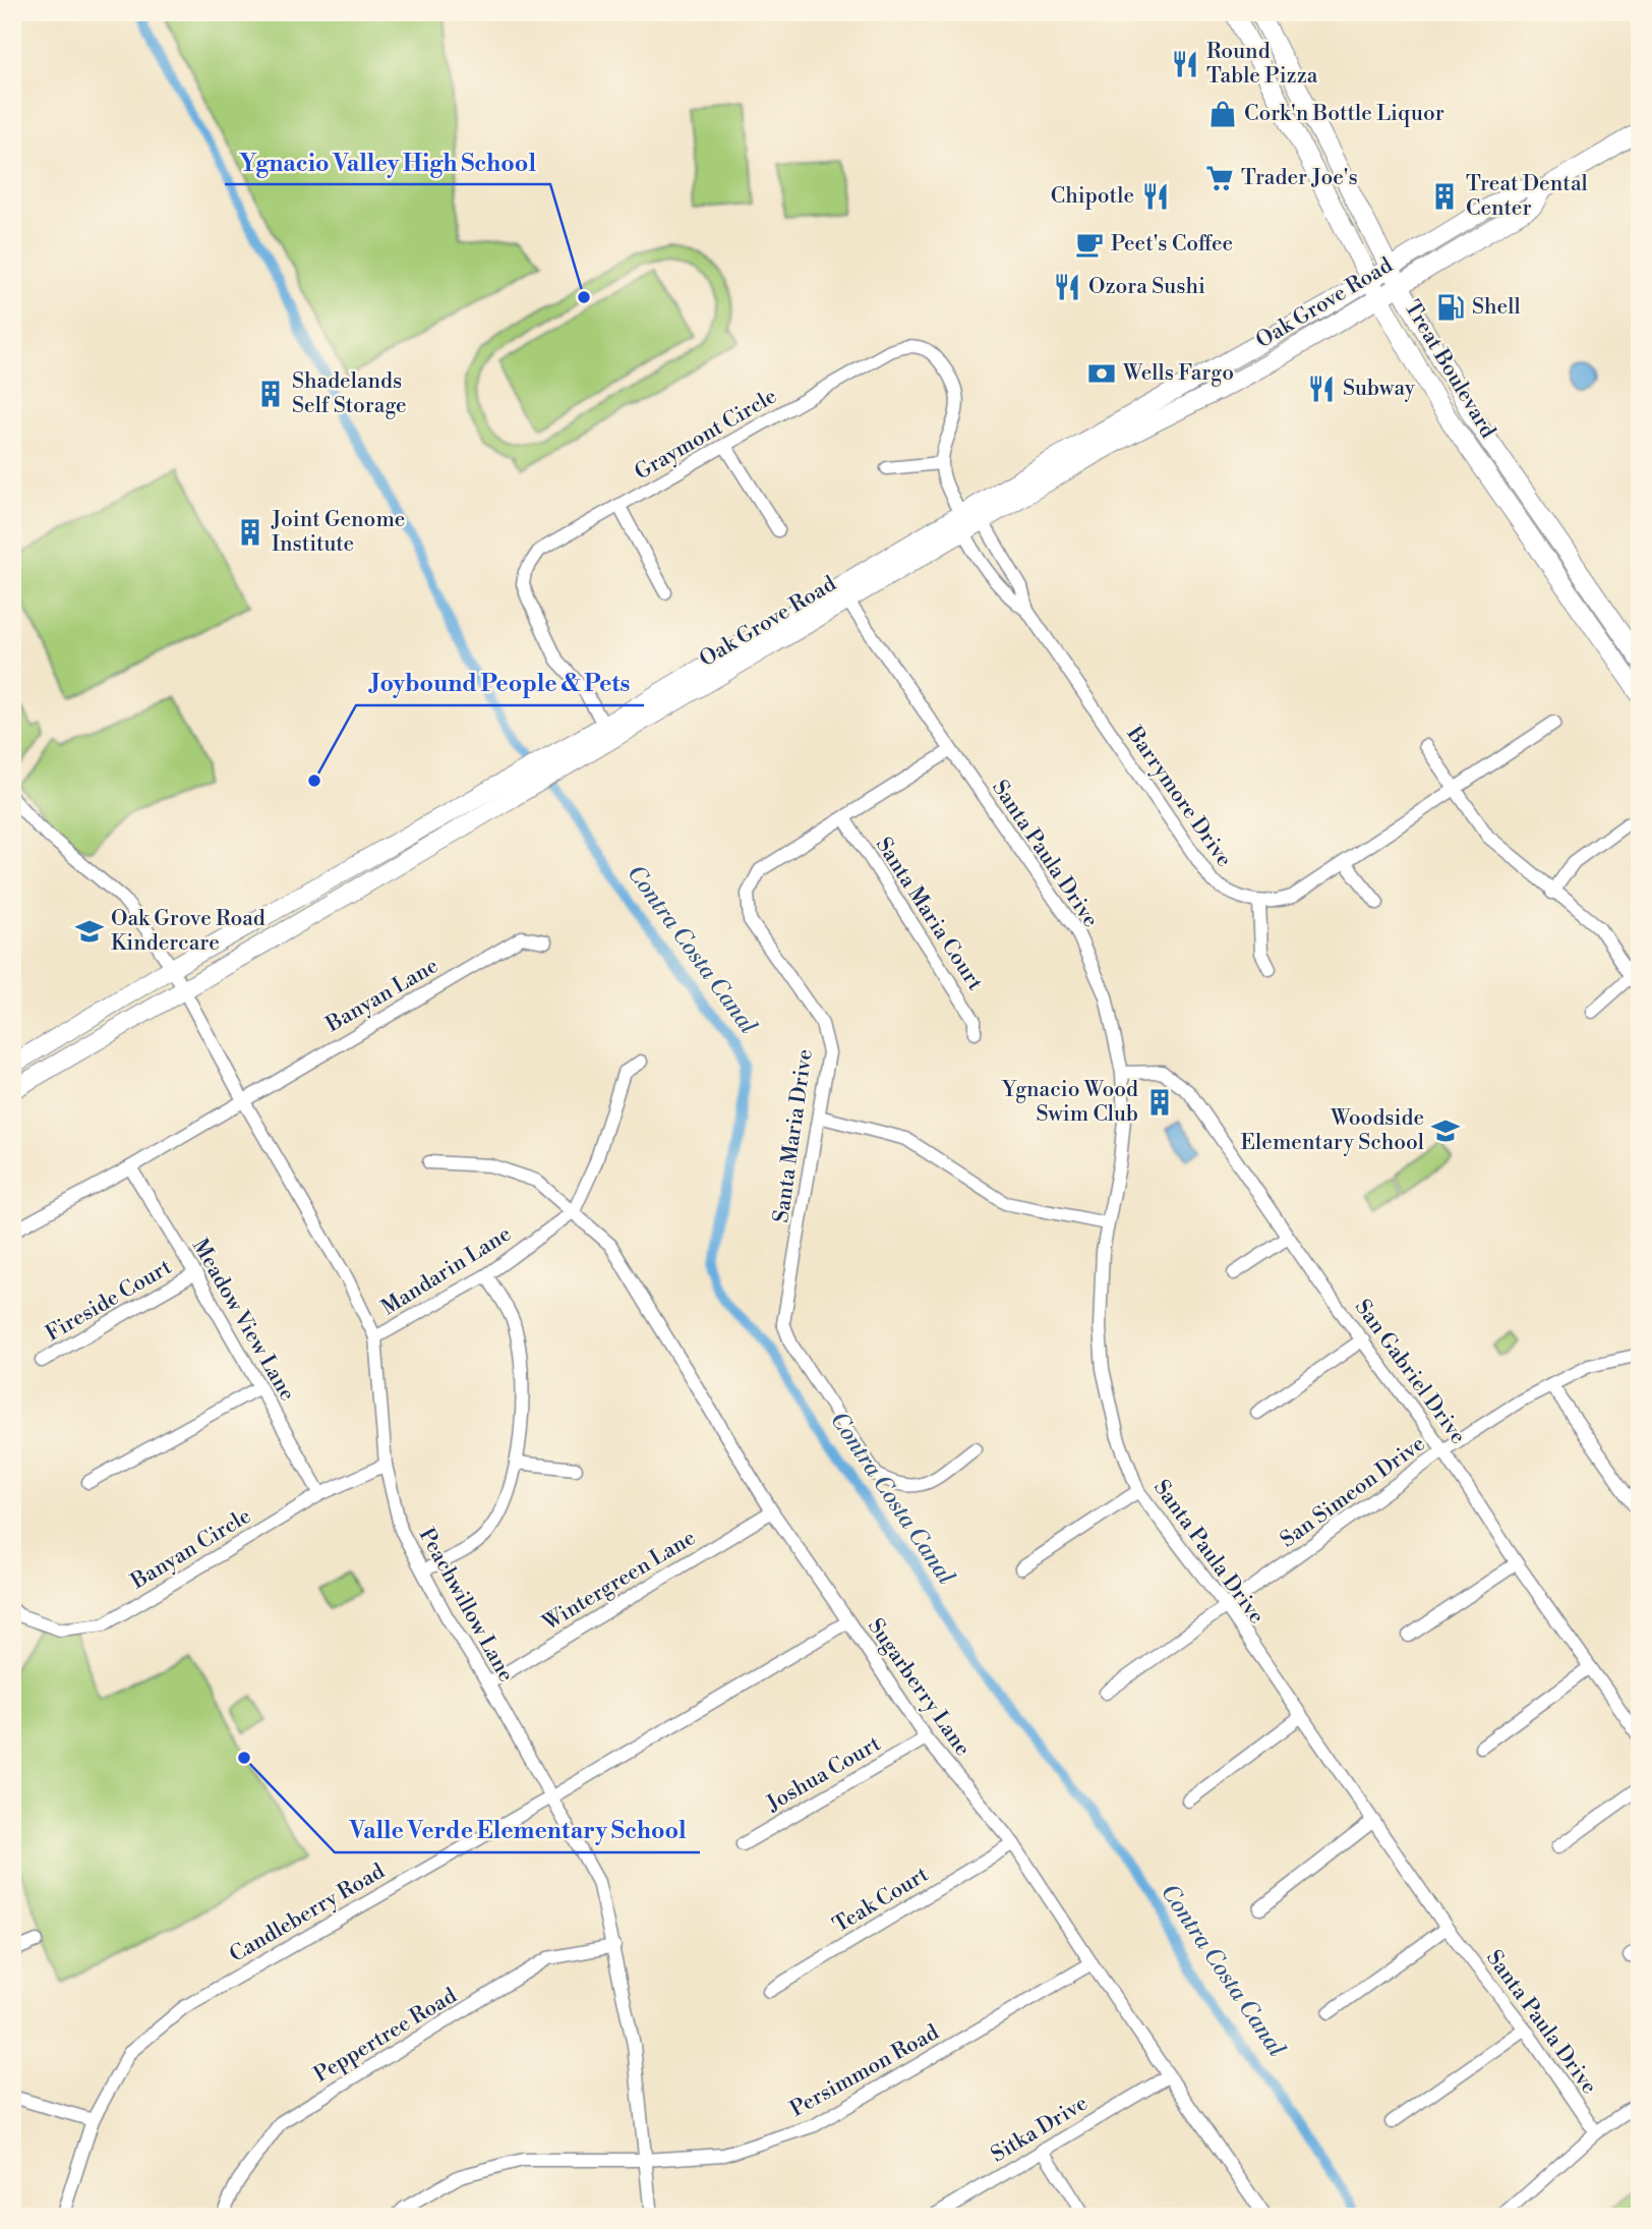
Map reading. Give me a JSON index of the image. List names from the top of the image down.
{
  "streets": {
    "main road": ["Oak Grove Road", "Treat Boulevard"],
    "street": [
      "Graymont Circle",
      "Barrymore Drive",
      "Santa Paula Drive",
      "Santa Maria Court",
      "Banyan Lane",
      "Santa Maria Drive",
      "Mandarin Lane",
      "Fireside Court",
      "Meadow View Lane",
      "San Gabriel Drive",
      "San Simeon Drive",
      "Banyan Circle",
      "Wintergreen Lane",
      "Peachwillow Lane",
      "Sugarberry Lane",
      "Joshua Court",
      "Teak Court",
      "Candleberry Road",
      "Peppertree Road",
      "Persimmon Road",
      "Sitka Drive"
    ]
  },
  "crossings": [
    ["Oak Grove Road", "Treat Boulevard"],
    ["Oak Grove Road", "Graymont Circle"],
    ["Oak Grove Road", "Barrymore Drive"],
    ["Oak Grove Road", "Santa Paula Drive"],
    ["Oak Grove Road", "Peachwillow Lane"],
    ["Santa Paula Drive", "Santa Maria Drive"],
    ["Santa Paula Drive", "San Gabriel Drive"],
    ["Santa Paula Drive", "San Simeon Drive"],
    ["Santa Maria Court", "Santa Maria Drive"],
    ["Banyan Lane", "Peachwillow Lane"],
    ["Mandarin Lane", "Peachwillow Lane"],
    ["Mandarin Lane", "Sugarberry Lane"],
    ["Fireside Court", "Meadow View Lane"],
    ["Meadow View Lane", "Banyan Circle"],
    ["San Gabriel Drive", "San Simeon Drive"],
    ["Banyan Circle", "Peachwillow Lane"],
    ["Wintergreen Lane", "Peachwillow Lane"],
    ["Wintergreen Lane", "Sugarberry Lane"],
    ["Peachwillow Lane", "Candleberry Road"],
    ["Peachwillow Lane", "Peppertree Road"],
    ["Peachwillow Lane", "Persimmon Road"],
    ["Sugarberry Lane", "Joshua Court"],
    ["Sugarberry Lane", "Teak Court"],
    ["Sugarberry Lane", "Candleberry Road"],
    ["Sugarberry Lane", "Persimmon Road"],
    ["Sugarberry Lane", "Sitka Drive"]
  ],
  "water": ["Contra Costa Canal"],
  "places": {
    "restaurant": [
      "Round Table Pizza",
      "Chipotle",
      "Ozora Sushi",
      "Subway"
    ],
    "shop": ["Cork'n Bottle Liquor"],
    "supermarket": ["Trader Joe's"],
    "building": [
      "Treat Dental Center",
      "Shadelands Self Storage",
      "Joint Genome Institute",
      "Ygnacio Wood Swim Club"
    ],
    "cafe": ["Peet's Coffee"],
    "other": ["Ygnacio Valley High School", "Joybound People & Pets", "Valle Verde Elementary School"],
    "fuel station": ["Shell"],
    "bank": ["Wells Fargo"],
    "school or university": ["Oak Grove Road Kindercare", "Woodside Elementary School"]
  }
}
